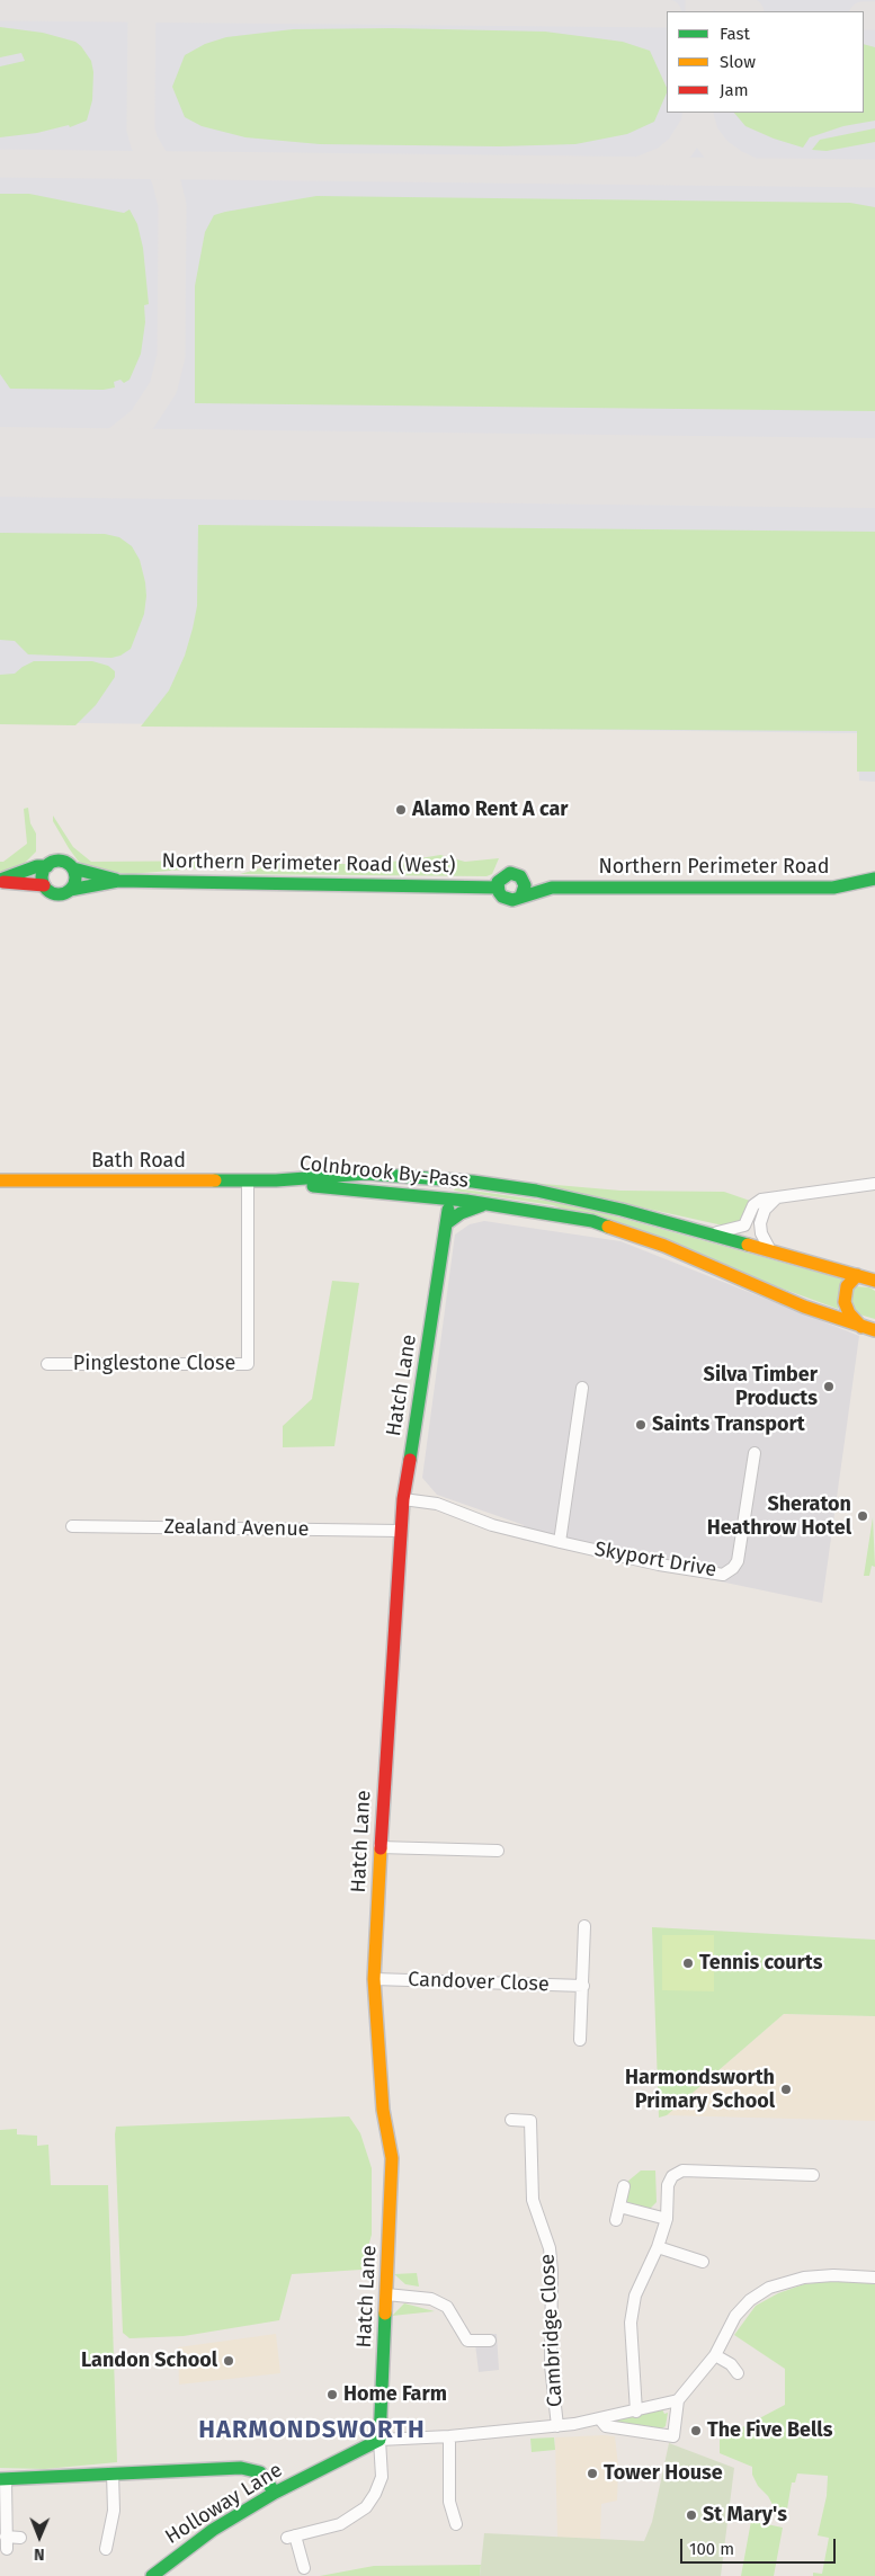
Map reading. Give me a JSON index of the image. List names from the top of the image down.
{
  "streets": {
    "main road": [
      "Northern Perimeter Road (West)",
      "Northern Perimeter Road",
      "Bath Road",
      "Colnbrook By-Pass",
      "Hatch Lane",
      "Holloway Lane"
    ],
    "street": [
      "Pinglestone Close",
      "Zealand Avenue",
      "Skyport Drive",
      "Candover Close",
      "Cambridge Close"
    ]
  },
  "crossings": [
    ["Northern Perimeter Road (West)", "Northern Perimeter Road"],
    ["Bath Road", "Colnbrook By-Pass"],
    ["Bath Road", "Pinglestone Close"],
    ["Colnbrook By-Pass", "Hatch Lane"],
    ["Hatch Lane", "Zealand Avenue"],
    ["Hatch Lane", "Skyport Drive"],
    ["Hatch Lane", "Candover Close"],
    ["Hatch Lane", "Holloway Lane"]
  ],
  "districts": ["HARMONDSWORTH"],
  "places": [
    "Alamo Rent A car",
    "Silva Timber Products",
    "Saints Transport",
    "Sheraton Heathrow Hotel",
    "Tennis courts",
    "Harmondsworth Primary School",
    "Landon School",
    "Home Farm",
    "The Five Bells",
    "Tower House",
    "St Mary's"
  ],
  "legend": ["Fast", "Slow", "Jam"],
  "scale_bar": "100 m",
  "north": "bottom"
}
